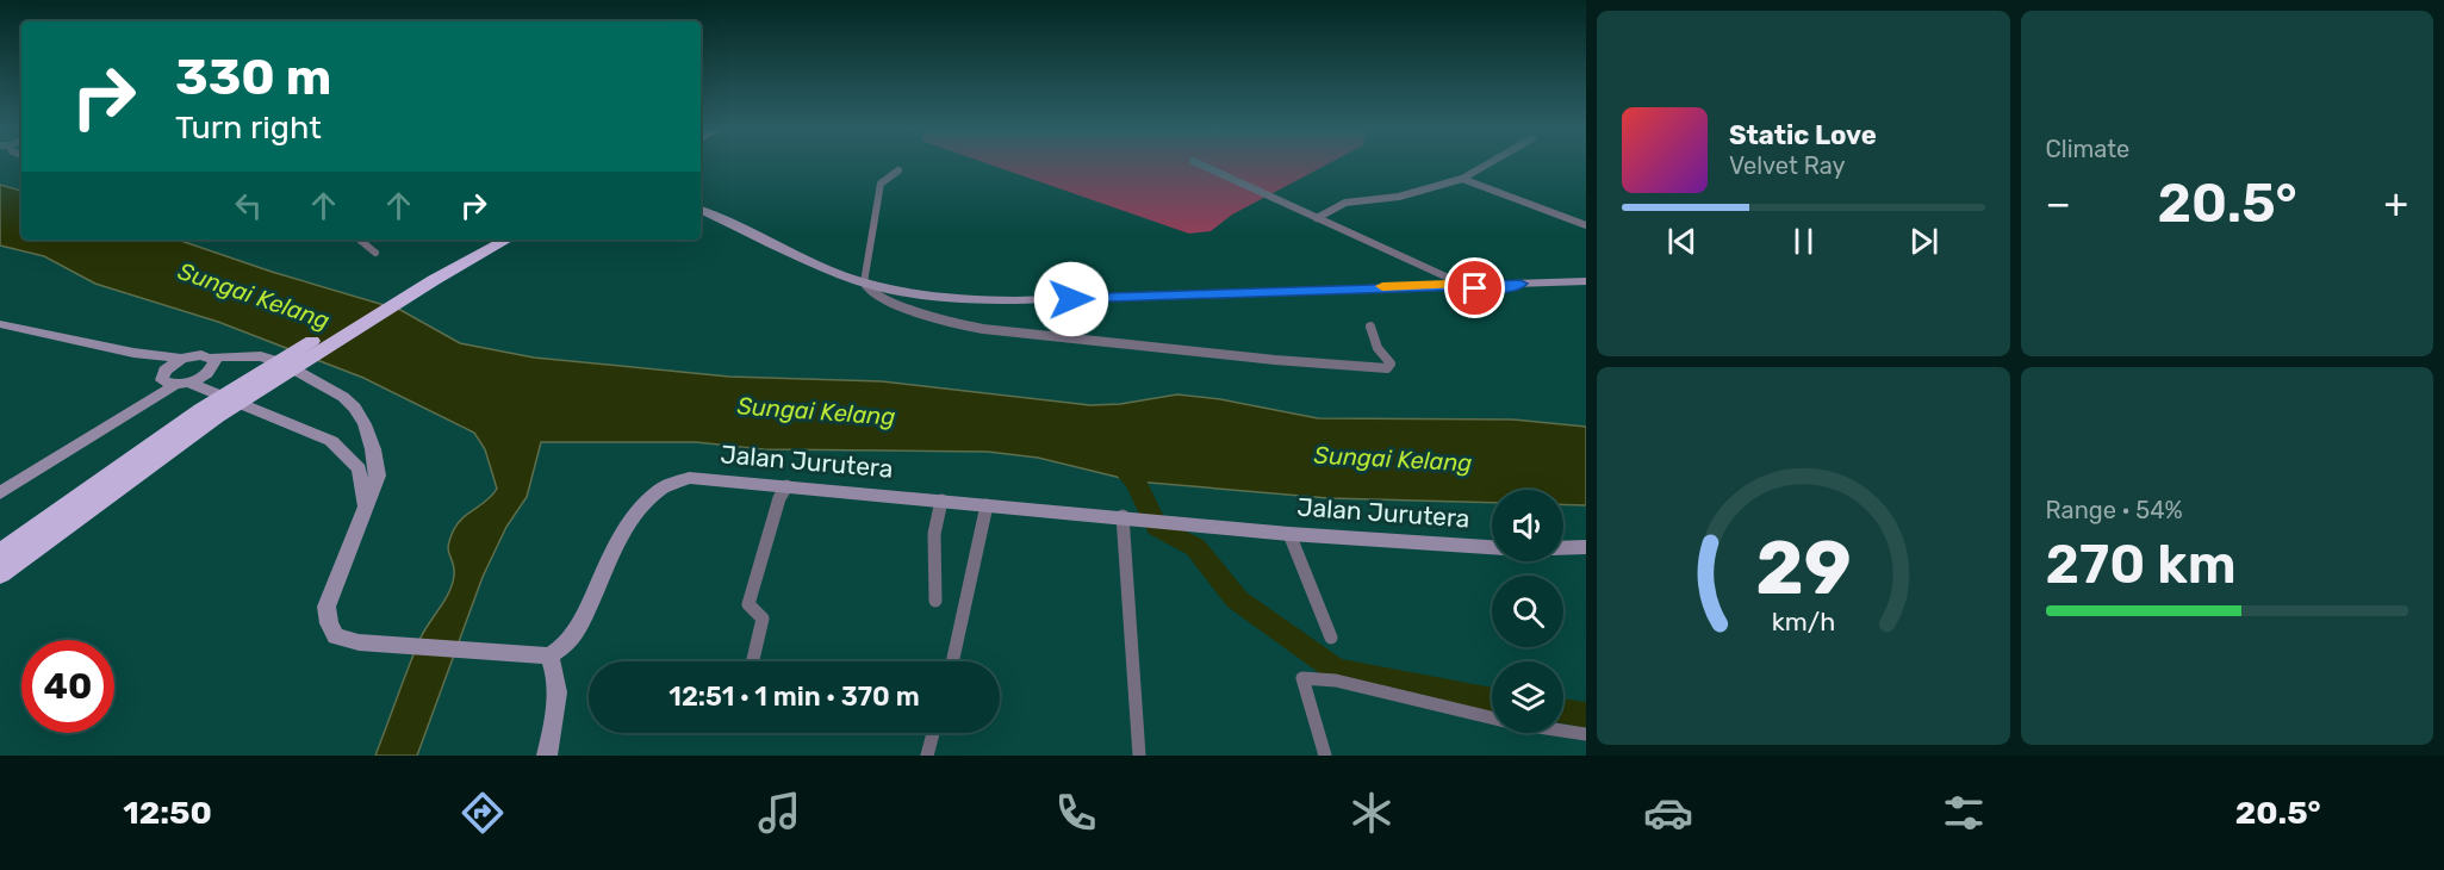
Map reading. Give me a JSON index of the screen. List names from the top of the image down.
{
  "streets": {
    "street": ["Jalan Jurutera"]
  },
  "water": ["Sungai Kelang"],
  "page": {
    "tile": [
      "Climate",
      ["Range · 54%", "270 km"]
    ],
    "turn": ["330 m", "Turn right"],
    "song": ["Static Love", "Velvet Ray"],
    "heat": ["−", "20.5°", "+"],
    "limit": "40",
    "trip": "12:51 · 1 min · 370 m",
    "tabs": ["12:50", "20.5°"],
    "gauge": ["29", "km/h"]
  }
}
